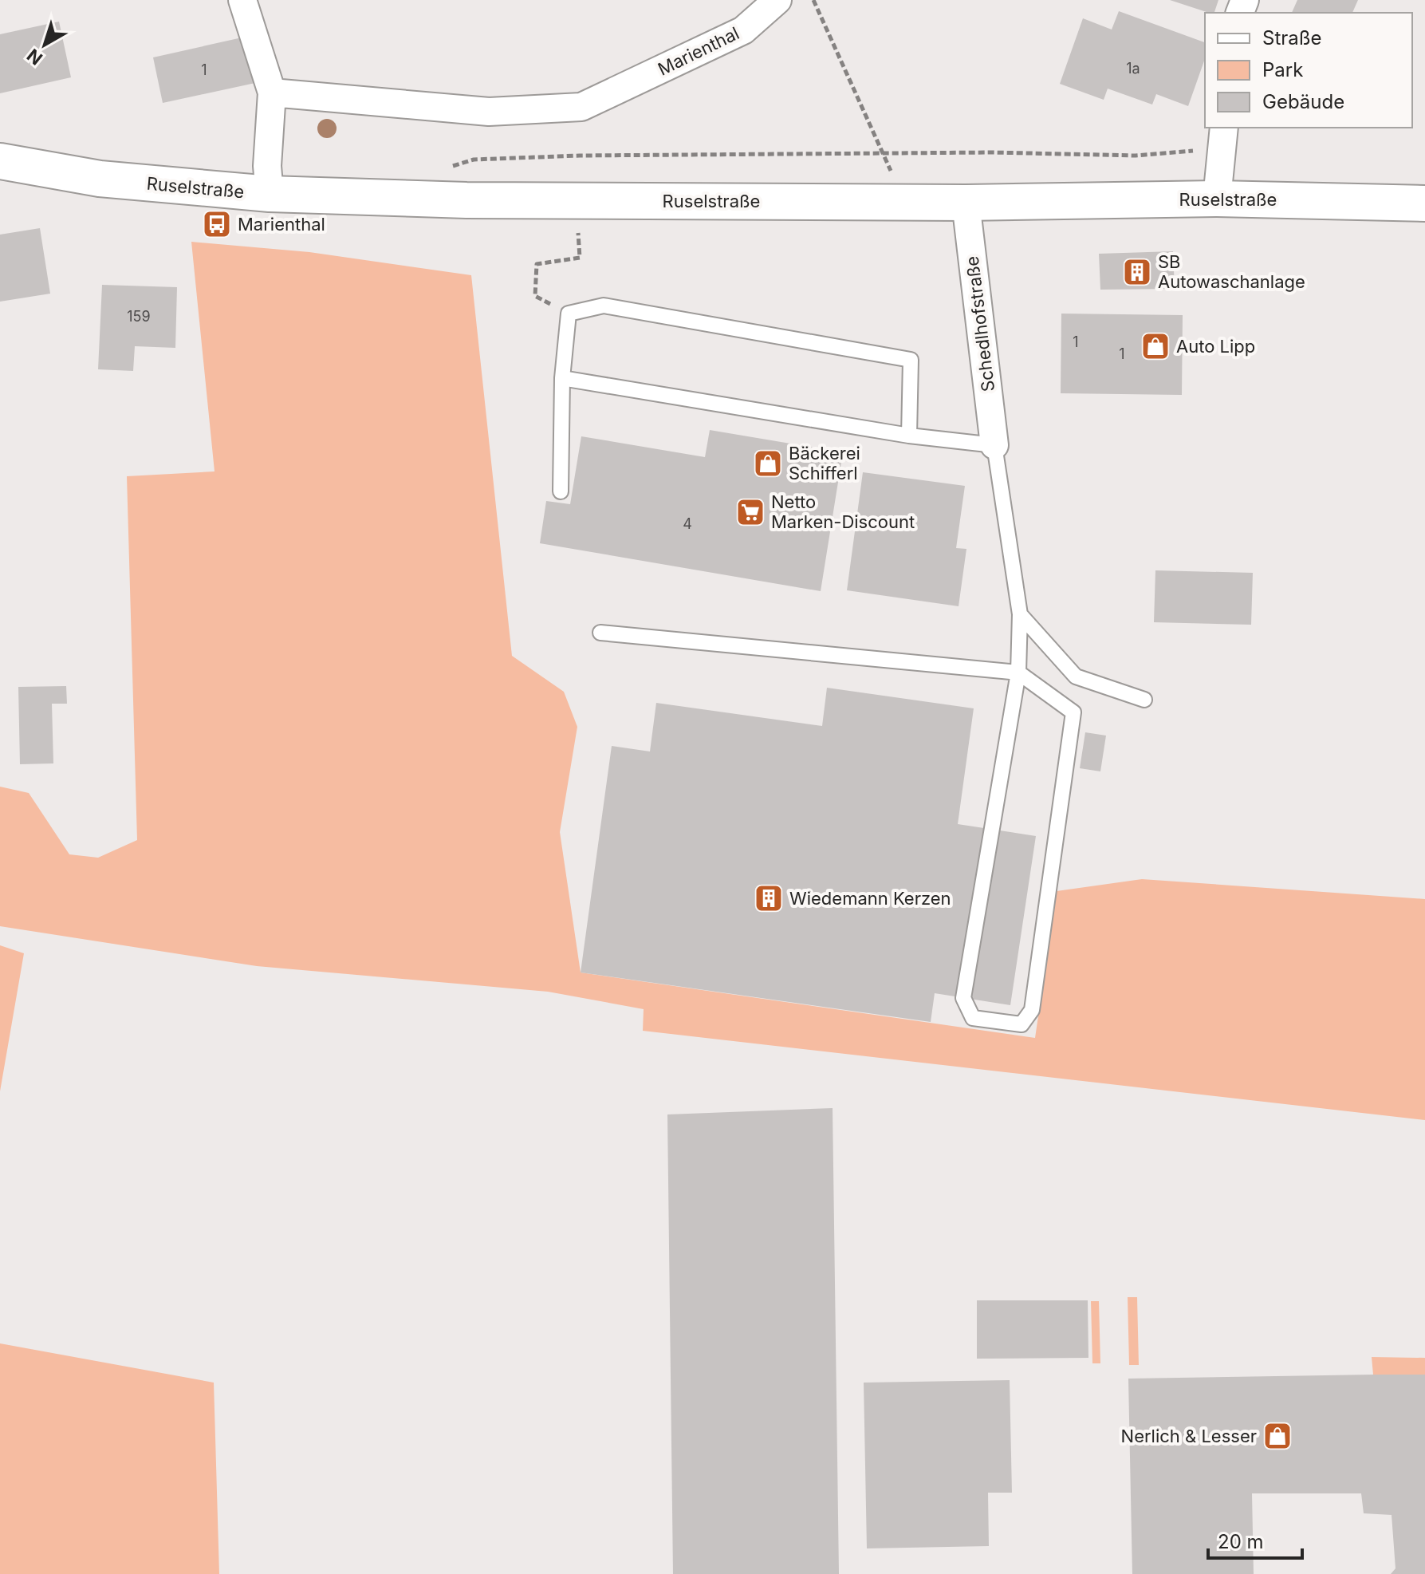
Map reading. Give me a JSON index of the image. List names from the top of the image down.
{
  "streets": {
    "main road": ["Ruselstraße"],
    "street": ["Marienthal", "Schedlhofstraße"]
  },
  "crossings": [
    ["Ruselstraße", "Schedlhofstraße"]
  ],
  "places": {
    "bus stop": ["Marienthal"],
    "building": ["SB Autowaschanlage", "Wiedemann Kerzen"],
    "shop": ["Auto Lipp", "Bäckerei Schifferl", "Nerlich & Lesser"],
    "supermarket": ["Netto Marken-Discount"]
  },
  "house_numbers": [
    "1a",
    "1",
    "159",
    "1",
    "1",
    "4"
  ],
  "legend": ["Straße", "Park", "Gebäude"],
  "scale_bar": "20 m",
  "north": "bottom left"
}
